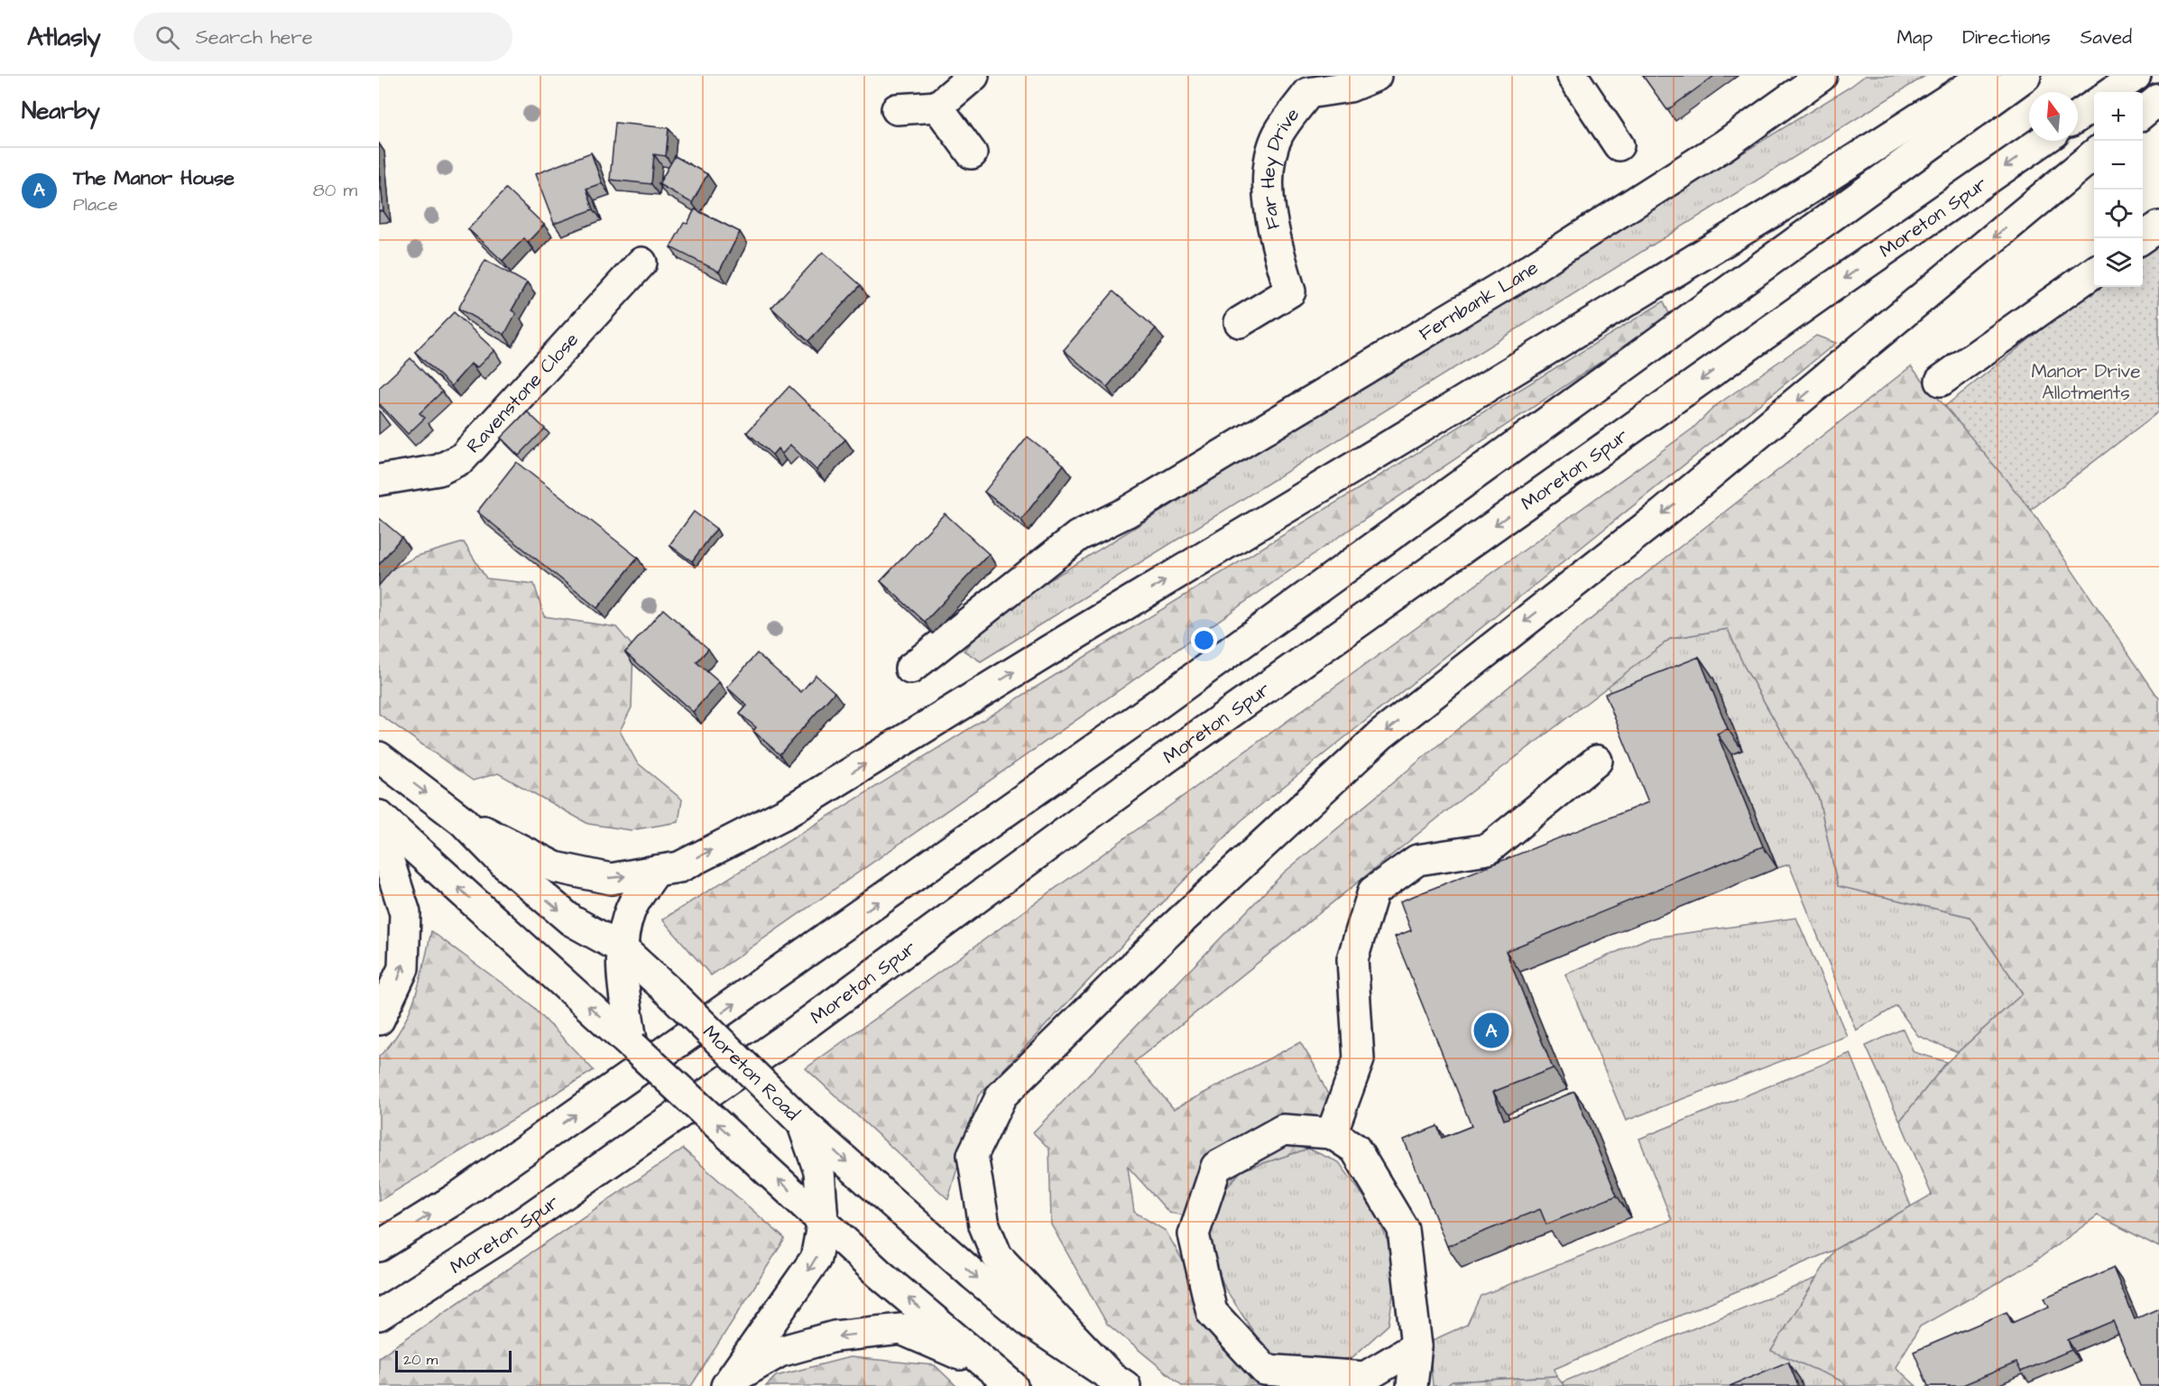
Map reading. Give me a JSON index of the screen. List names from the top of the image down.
{
  "streets": {
    "main road": [
      "Far Hey Drive",
      "Moreton Spur",
      "Fernbank Lane",
      "Ravenstone Close",
      "Moreton Road"
    ]
  },
  "parks": ["Manor Drive Allotments"],
  "scale_bar": "20 m",
  "north": "top",
  "page": {
    "header": "Atlasly",
    "search": "Search here",
    "nav": ["Map", "Directions", "Saved"],
    "heading": "Nearby",
    "map_buttons": ["+", "−"],
    "list": [
      {
        "mark": "A",
        "name": "The Manor House",
        "note": "Place",
        "value": "80 m"
      }
    ],
    "pins": "A",
    "scale": "20 m"
  }
}
